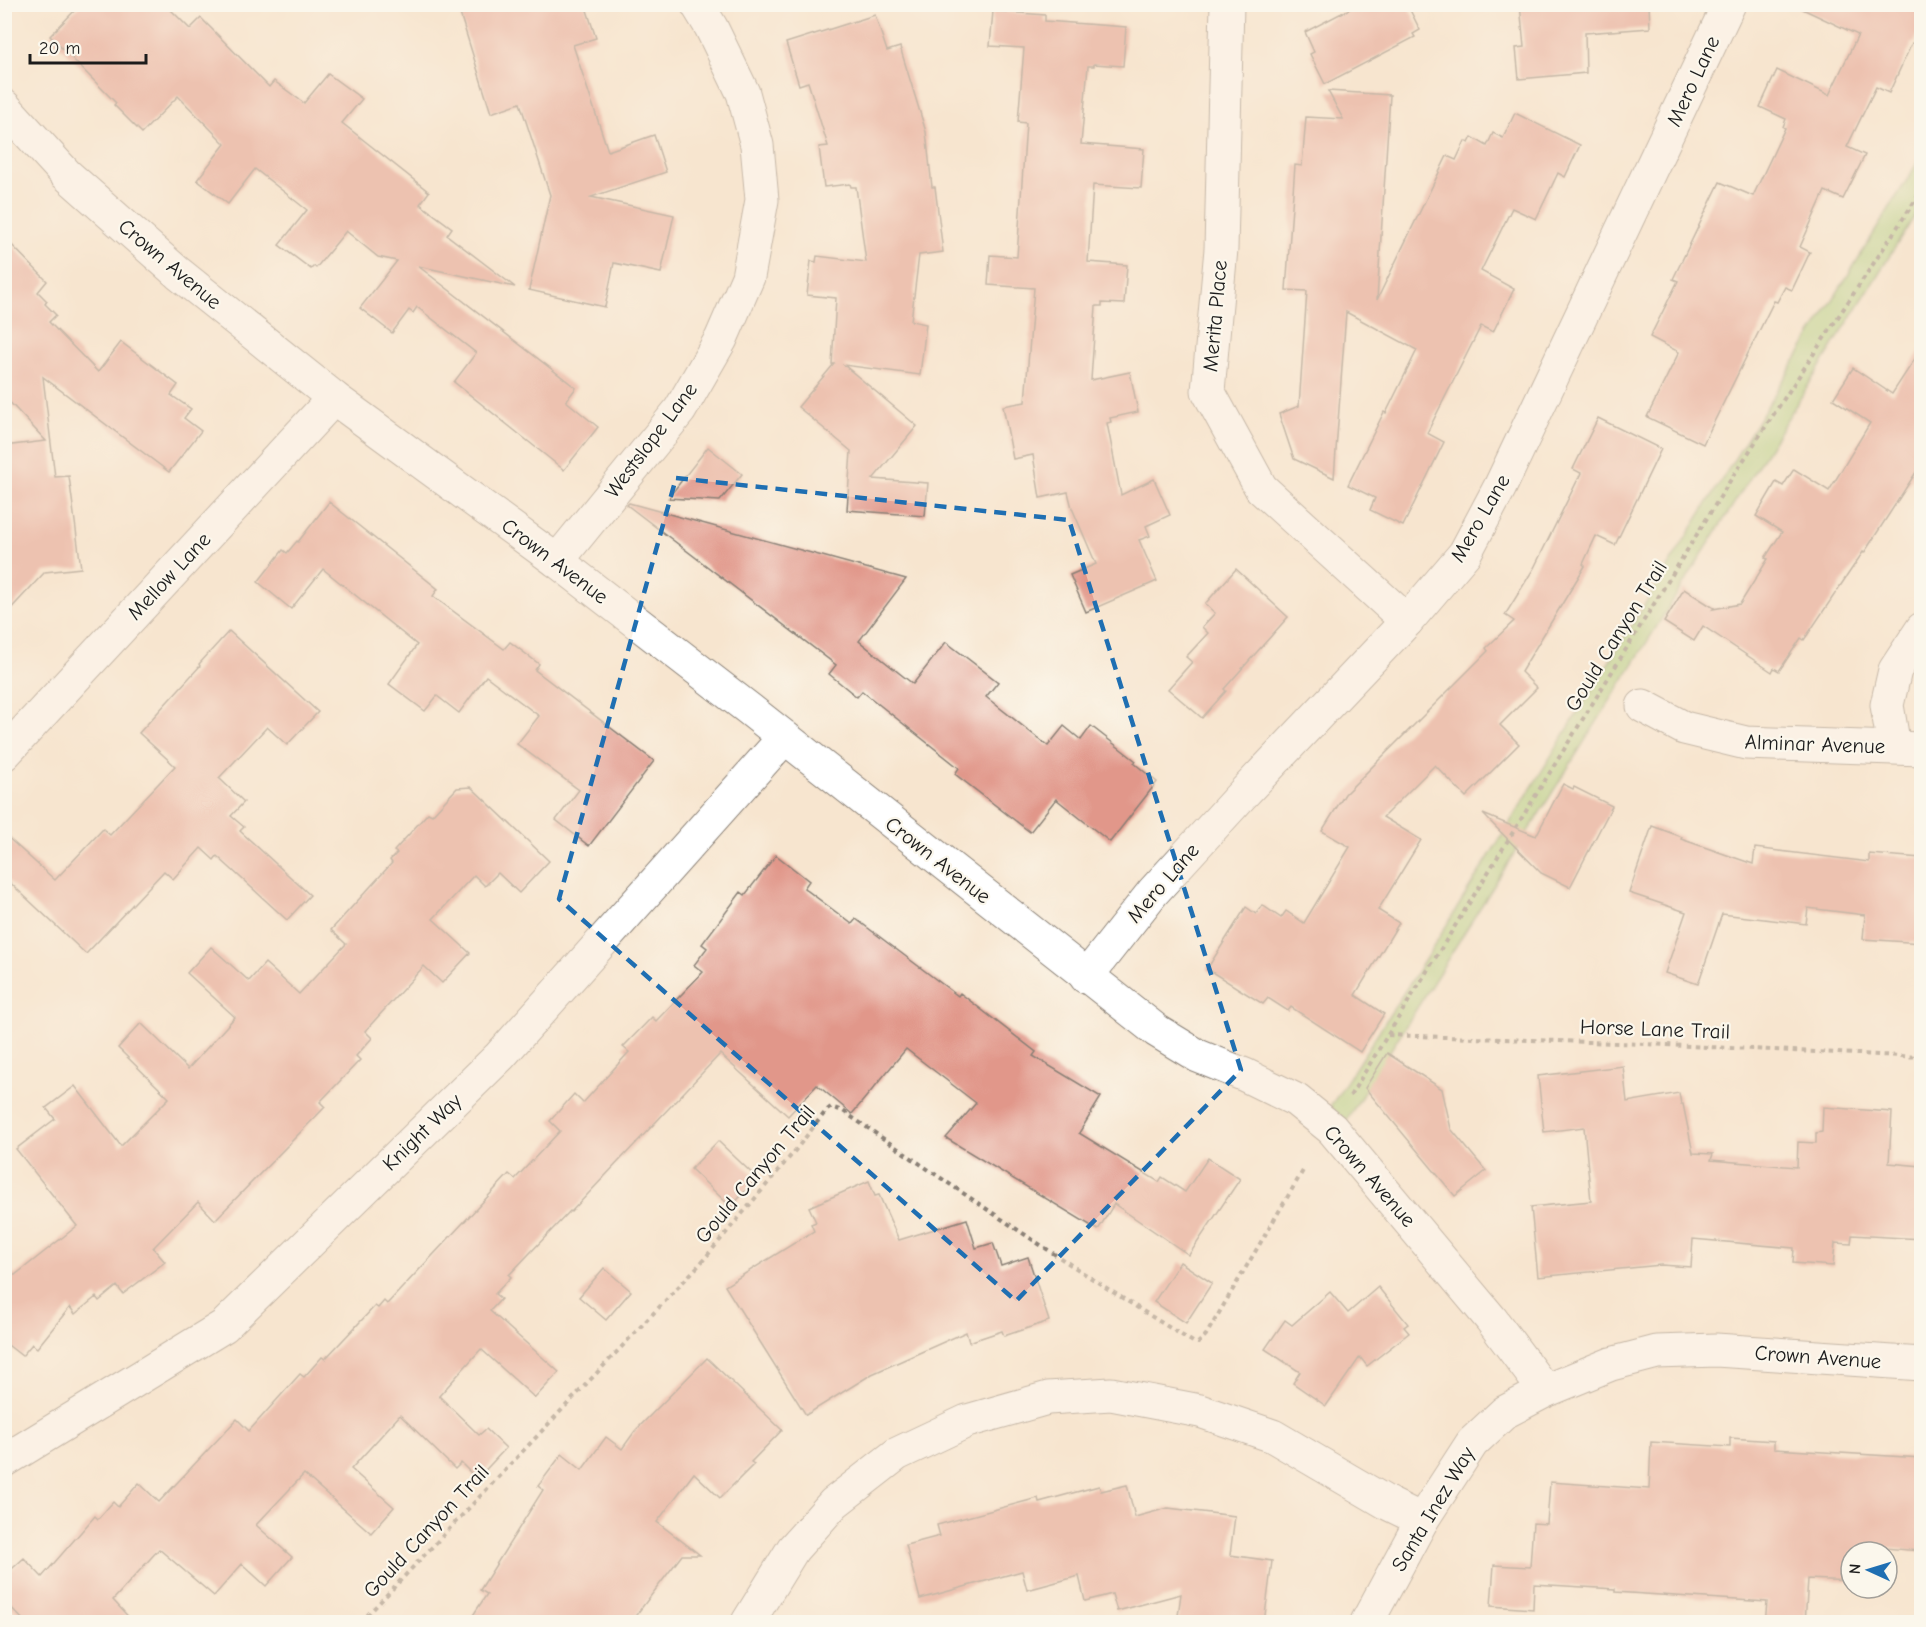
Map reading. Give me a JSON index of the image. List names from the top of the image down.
{
  "streets": {
    "street": [
      "Mero Lane",
      "Crown Avenue",
      "Merita Place",
      "Westslope Lane",
      "Mellow Lane",
      "Alminar Avenue",
      "Knight Way",
      "Santa Inez Way"
    ],
    "path": ["Gould Canyon Trail", "Horse Lane Trail"]
  },
  "crossings": [
    ["Mero Lane", "Crown Avenue"],
    ["Mero Lane", "Merita Place"],
    ["Crown Avenue", "Westslope Lane"],
    ["Crown Avenue", "Mellow Lane"],
    ["Crown Avenue", "Knight Way"],
    ["Crown Avenue", "Santa Inez Way"],
    ["Gould Canyon Trail", "Horse Lane Trail"]
  ],
  "scale_bar": "20 m",
  "north": "left"
}
